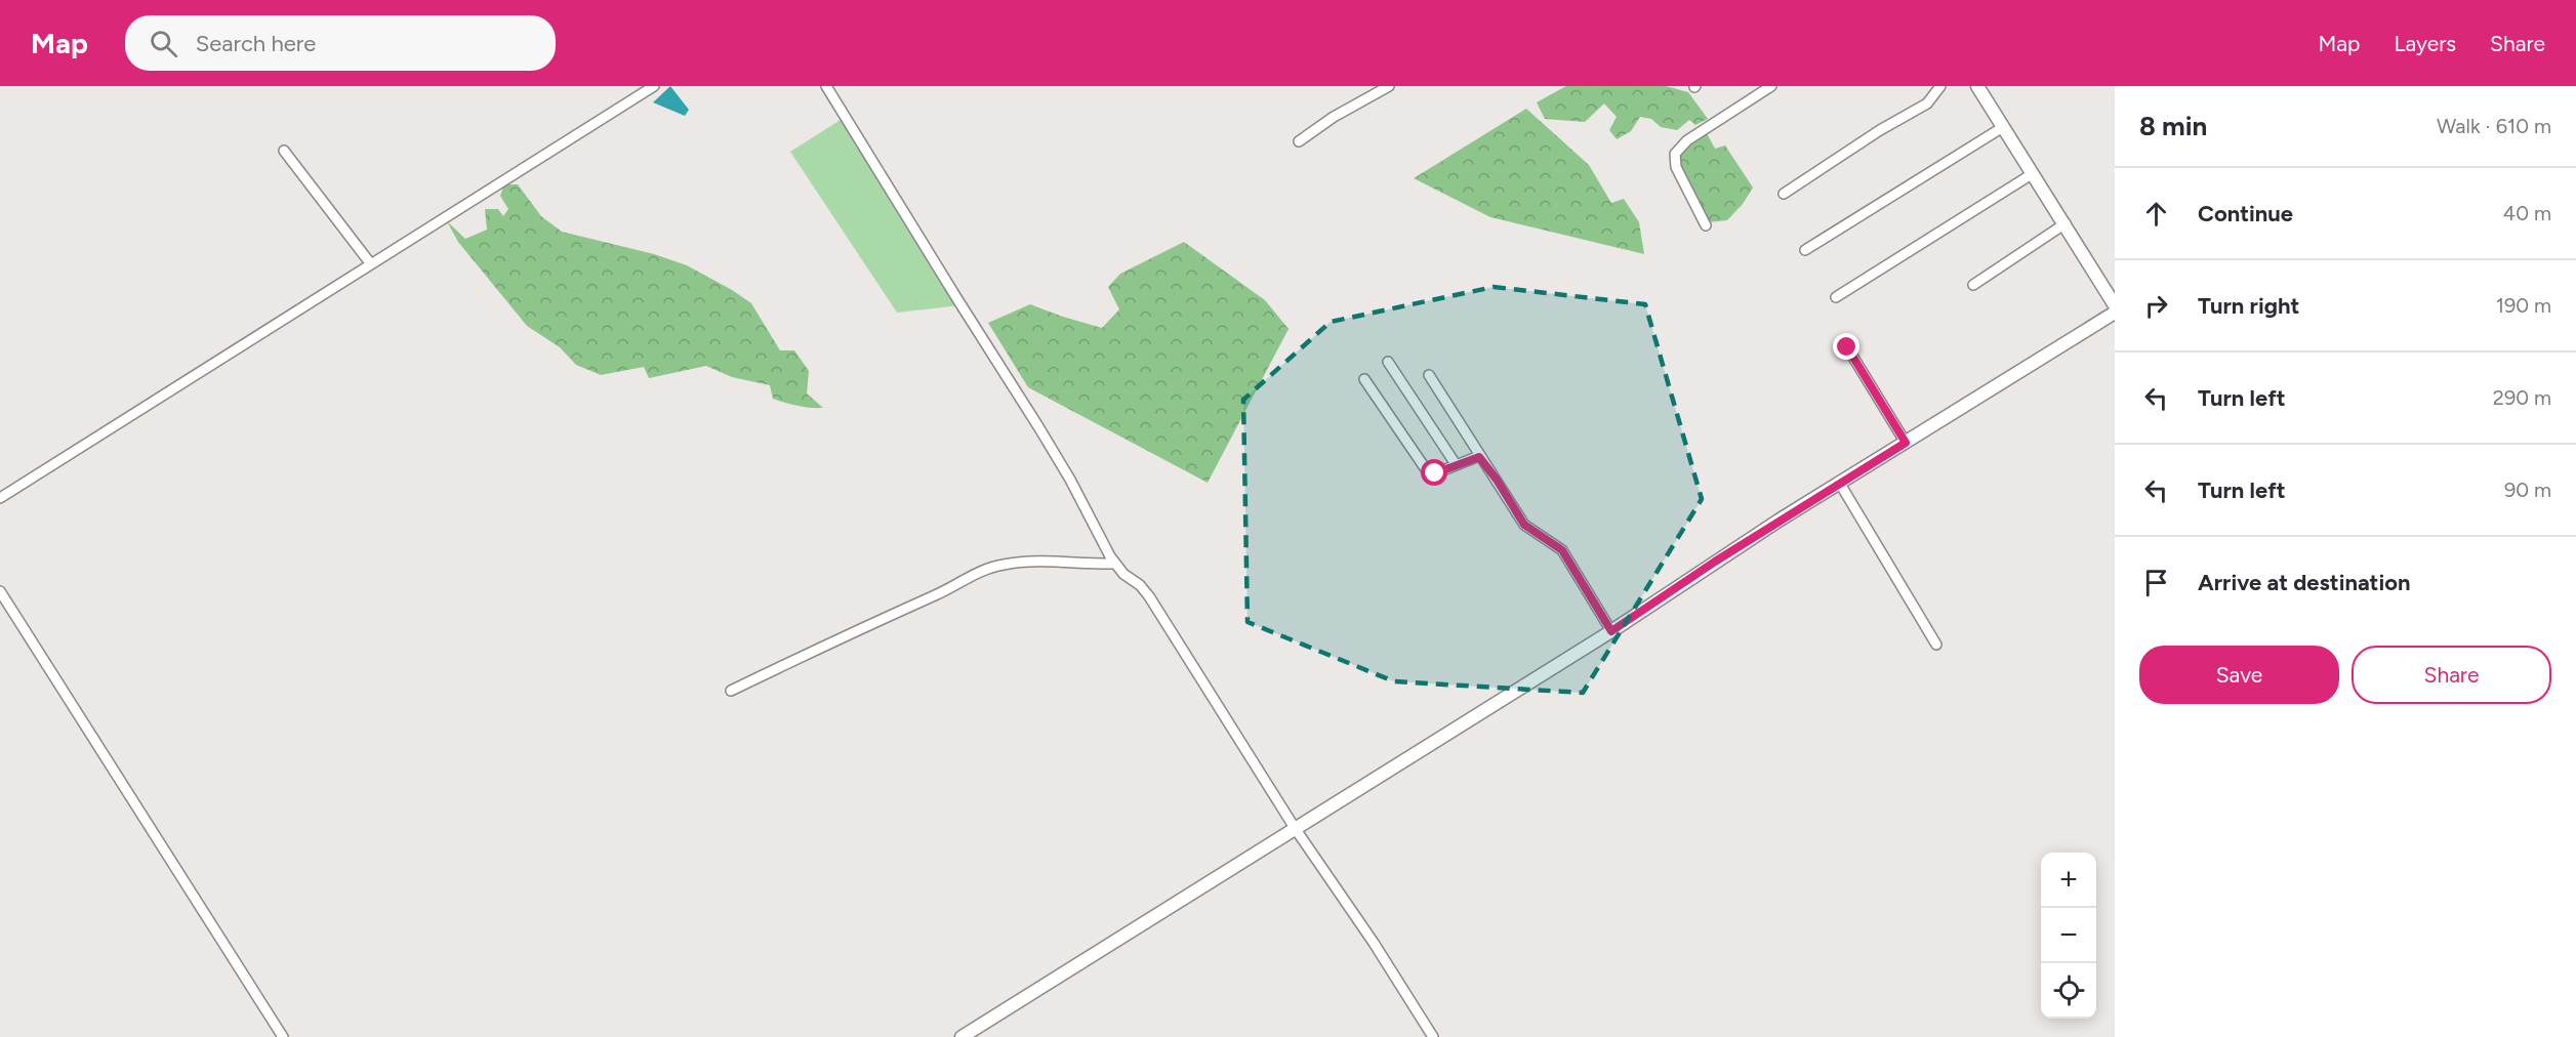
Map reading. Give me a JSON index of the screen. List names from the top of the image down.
{
  "page": {
    "header": "Map",
    "search": "Search here",
    "nav": ["Map", "Layers", "Share"],
    "heading": ["8 min", "Walk · 610 m"],
    "list": [
      ["Continue", "40 m"],
      ["Turn right", "190 m"],
      ["Turn left", "290 m"],
      ["Turn left", "90 m"],
      "Arrive at destination"
    ],
    "buttons": ["Save", "Share"],
    "map_buttons": ["+", "−"]
  }
}
